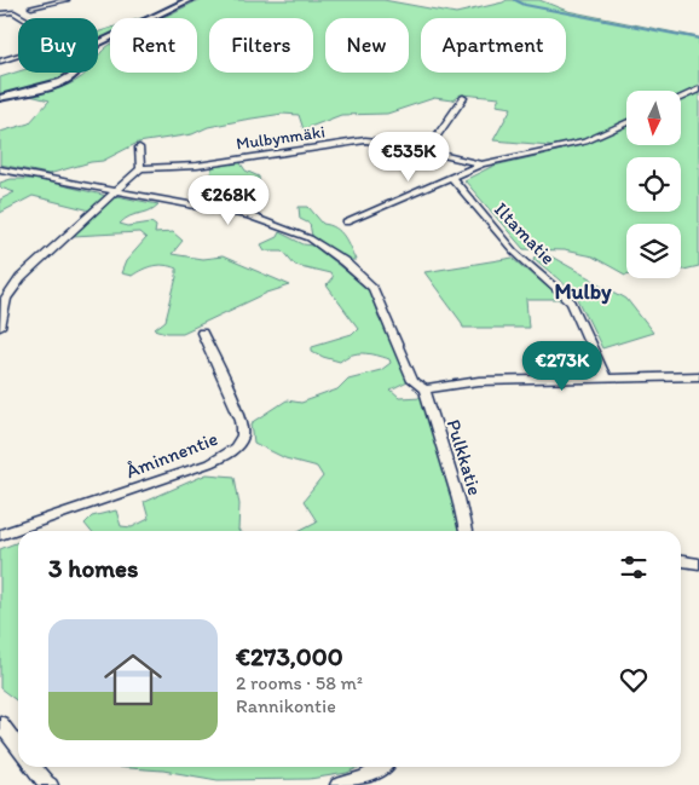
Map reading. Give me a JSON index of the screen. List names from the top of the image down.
{
  "streets": {
    "street": [
      "Mulbynmäki",
      "Iltamatie",
      "Åminnentie",
      "Pulkkatie"
    ]
  },
  "districts": ["Mulby"],
  "north": "bottom",
  "page": {
    "chip": [
      "Buy",
      "Rent",
      "Filters",
      "New",
      "Apartment"
    ],
    "price": ["€535K", "€268K", "€273K"],
    "heading": "3 homes",
    "list": [
      {
        "name": "€273,000",
        "note": "2 rooms · 58 m² · Rannikontie"
      }
    ]
  }
}
